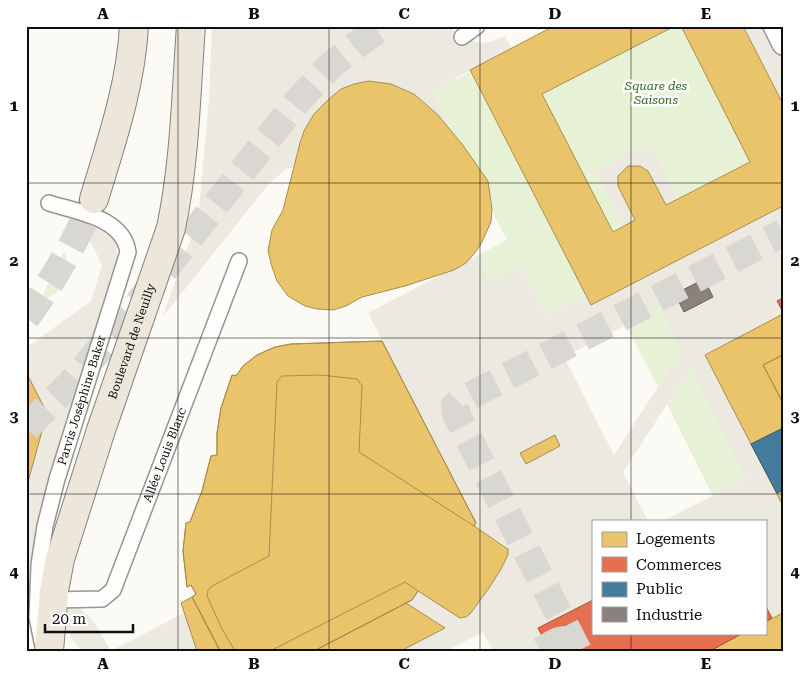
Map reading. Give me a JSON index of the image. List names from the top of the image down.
{
  "streets": {
    "main road": ["Boulevard de Neuilly"],
    "lane": ["Parvis Joséphine Baker", "Allée Louis Blanc"]
  },
  "crossings": [
    ["Boulevard de Neuilly", "Allée Louis Blanc"]
  ],
  "parks": ["Square des Saisons"],
  "legend": [
    "Logements",
    "Commerces",
    "Public",
    "Industrie"
  ],
  "scale_bar": "20 m",
  "grid": {
    "columns": [
      "A",
      "B",
      "C",
      "D",
      "E"
    ],
    "rows": [
      "1",
      "2",
      "3",
      "4"
    ]
  }
}
